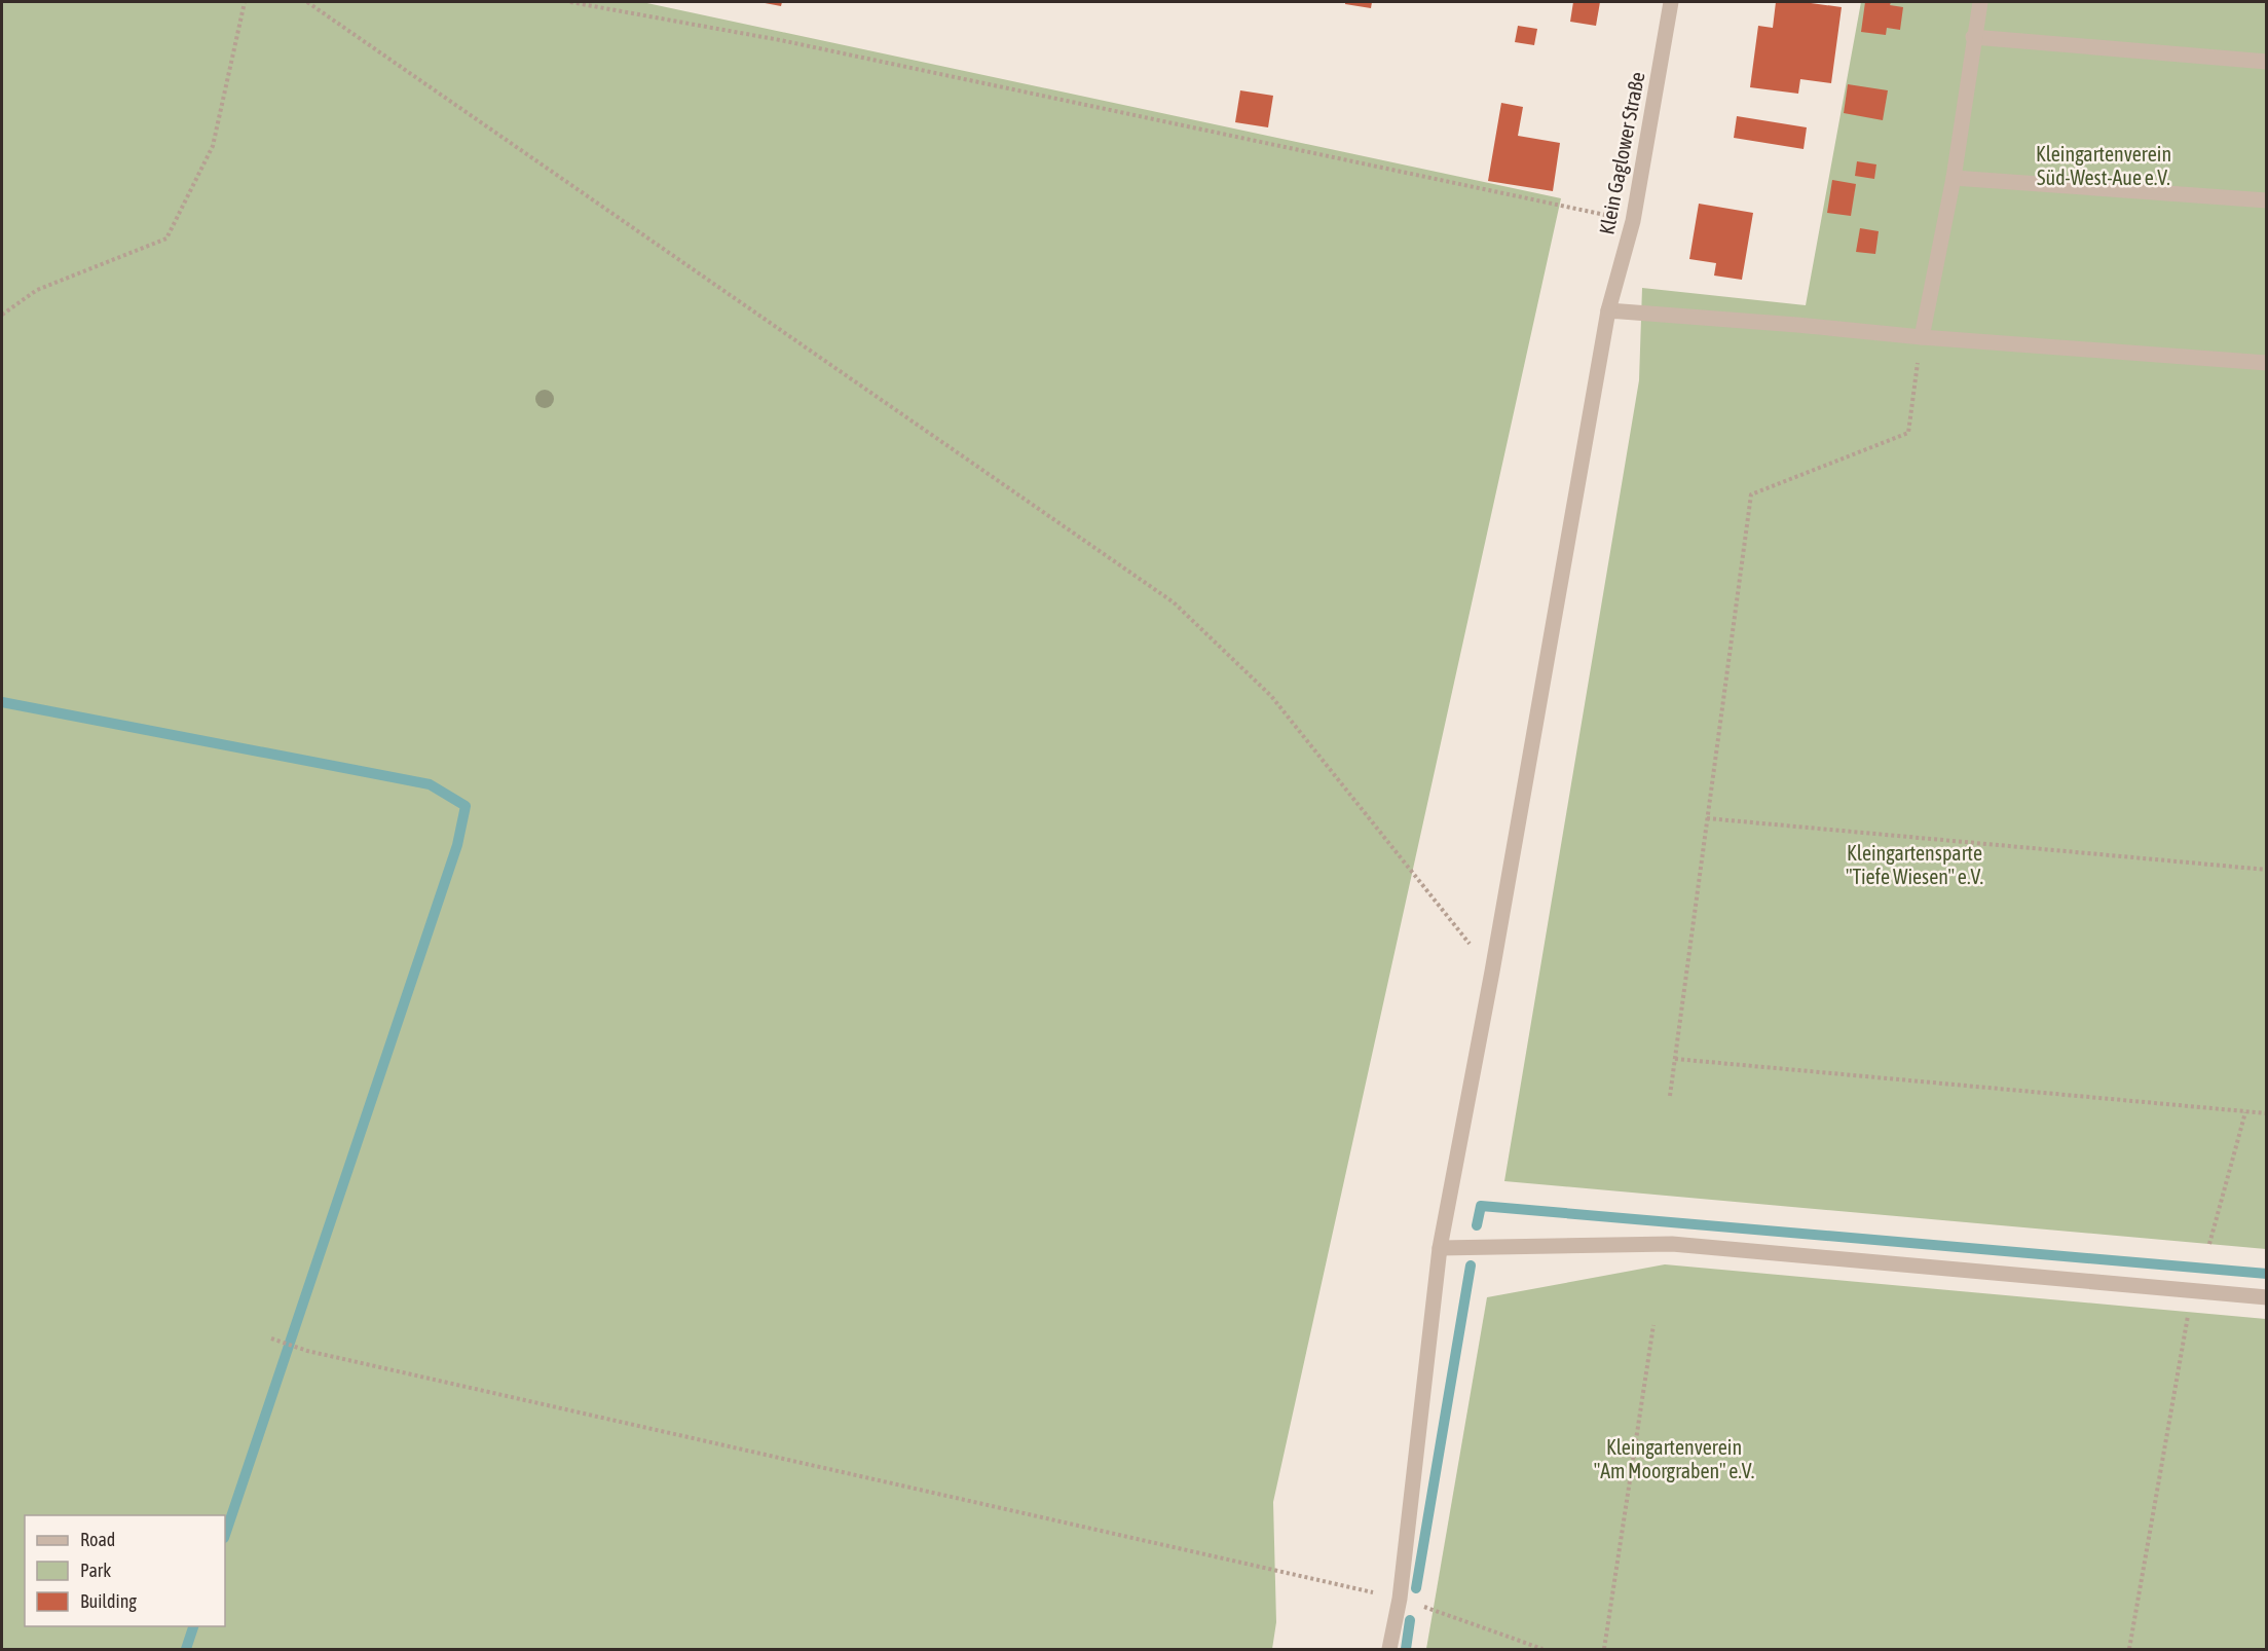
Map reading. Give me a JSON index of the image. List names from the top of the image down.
{
  "streets": {
    "street": ["Klein Gaglower Straße"]
  },
  "parks": ["Kleingartenverein Süd-West-Aue e.V.", "Kleingartensparte \"Tiefe Wiesen\" e.V.", "Kleingartenverein \"Am Moorgraben\" e.V."],
  "legend": ["Road", "Park", "Building"]
}
